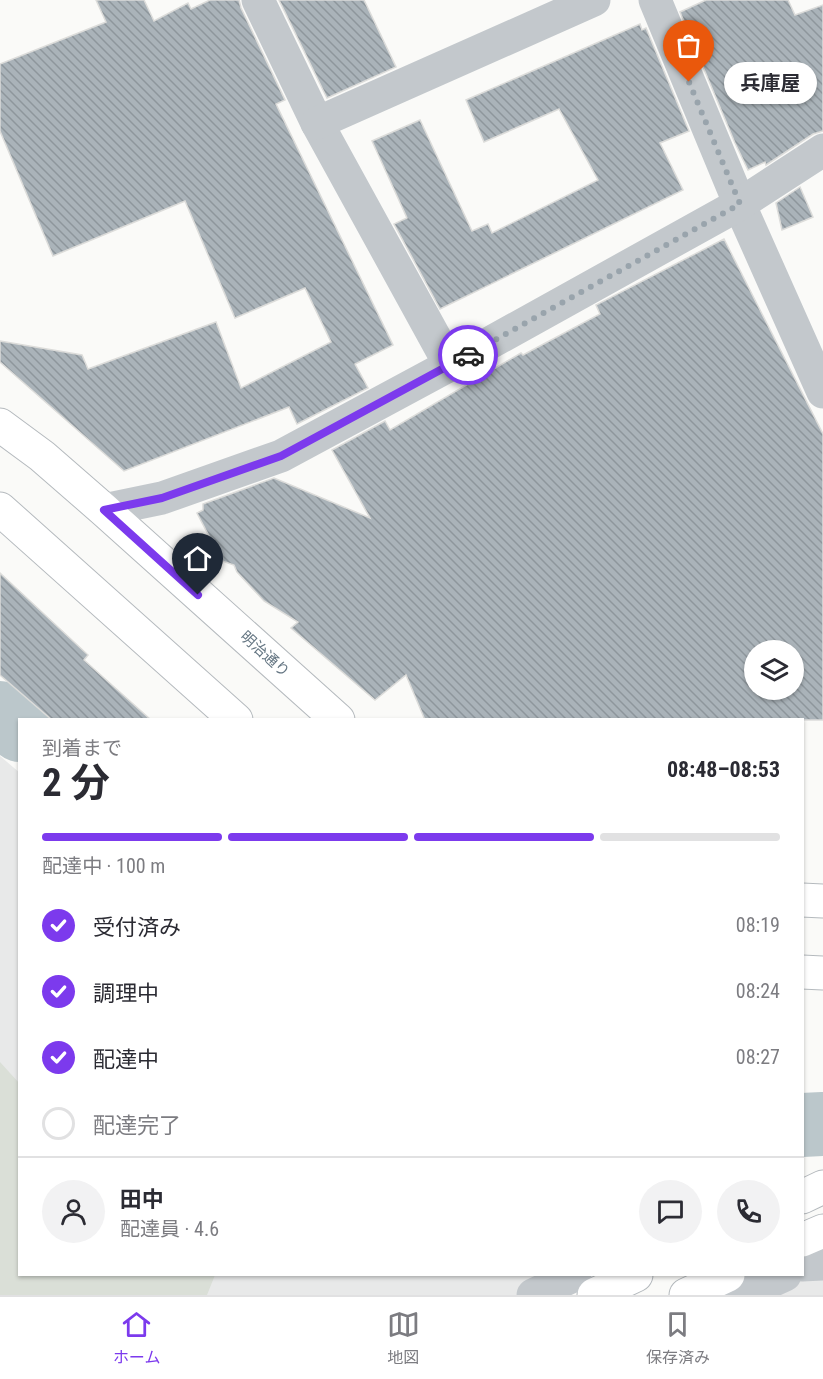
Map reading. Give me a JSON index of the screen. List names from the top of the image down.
{
  "streets": {
    "main road": ["明治通り"]
  },
  "places": ["兵庫屋"],
  "page": {
    "bubble": "兵庫屋",
    "heading": ["2 分", "到着まで", "08:48–08:53"],
    "panel": ["田中", "配達員 · 4.6"],
    "bar": "配達中 · 100 m",
    "list": [
      ["受付済み", "08:19"],
      ["調理中", "08:24"],
      ["配達中", "08:27"],
      "配達完了"
    ],
    "tabs": ["ホーム", "地図", "保存済み"]
  }
}
